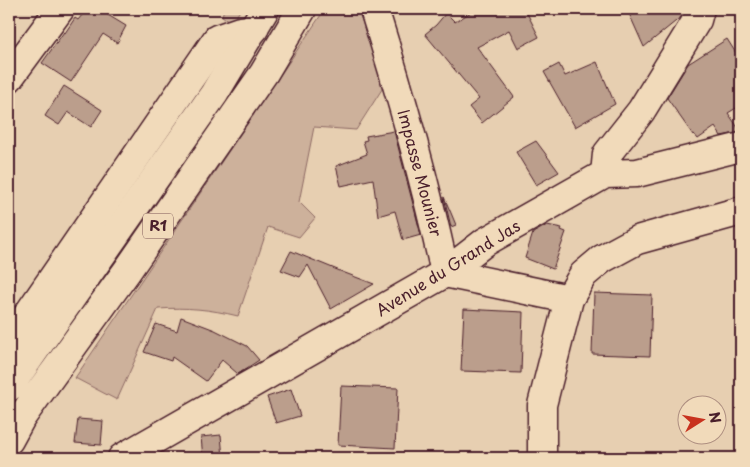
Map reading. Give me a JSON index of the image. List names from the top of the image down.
{
  "streets": {
    "main road": ["Impasse Mounier", "R1", "Avenue du Grand Jas"]
  },
  "crossings": [
    ["Impasse Mounier", "Avenue du Grand Jas"]
  ],
  "north": "right"
}
